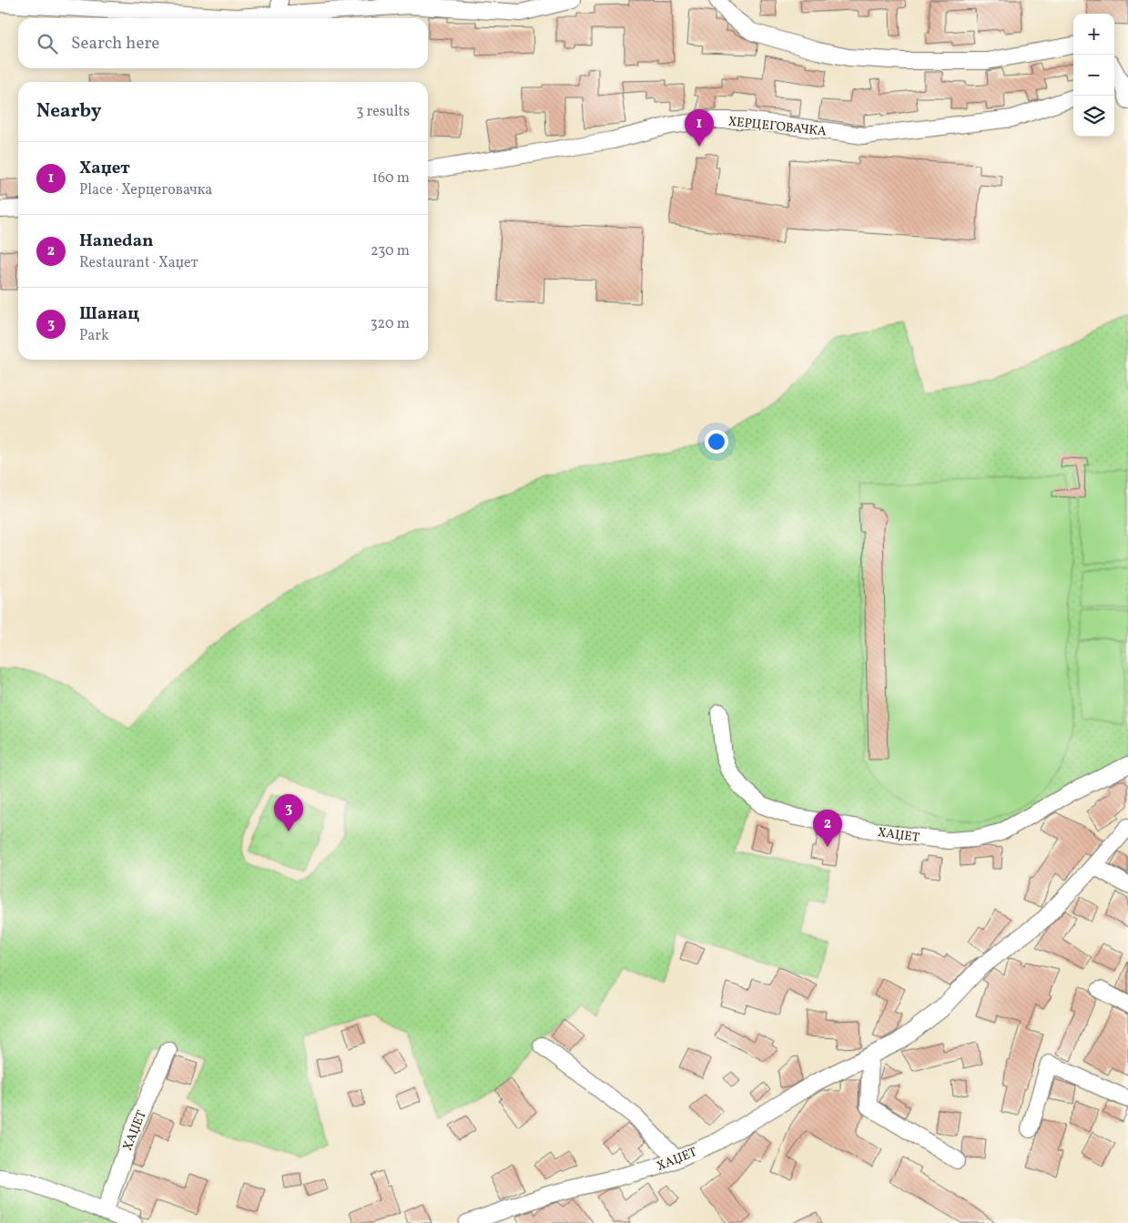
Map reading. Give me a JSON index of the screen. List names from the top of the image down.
{
  "streets": {
    "street": ["ХЕРЦЕГОВАЧКА", "ХАЏЕТ"]
  },
  "page": {
    "map_buttons": ["+", "−"],
    "search": "Search here",
    "heading": ["Nearby", "3 results"],
    "pins": ["1", "3", "2"],
    "list": [
      {
        "mark": "1",
        "name": "Хаџет",
        "note": "Place · Херцеговачка",
        "value": "160 m"
      },
      {
        "mark": "2",
        "name": "Hanedan",
        "note": "Restaurant · Хаџет",
        "value": "230 m"
      },
      {
        "mark": "3",
        "name": "Шанац",
        "note": "Park",
        "value": "320 m"
      }
    ]
  }
}
